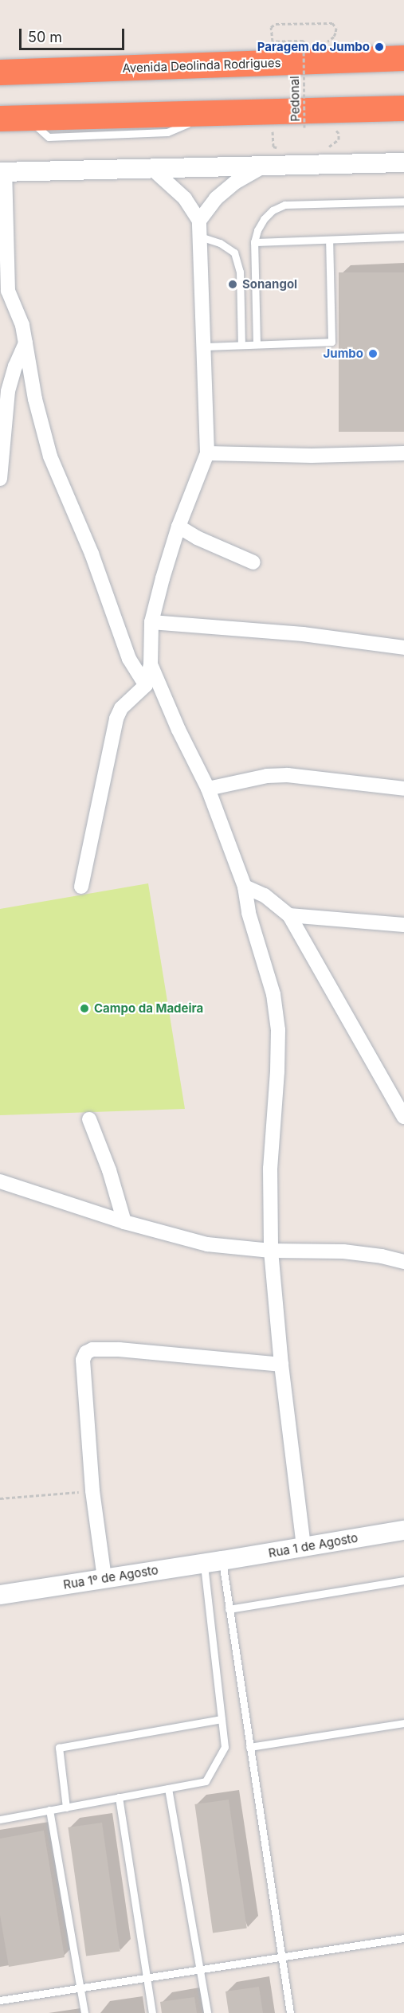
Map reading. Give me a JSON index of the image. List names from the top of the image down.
{
  "streets": {
    "highway": ["Avenida Deolinda Rodrigues"],
    "street": ["Rua 1 de Agosto", "Rua 1º de Agosto"],
    "path": ["Pedonal"]
  },
  "crossings": [
    ["Rua 1 de Agosto", "Rua 1º de Agosto"]
  ],
  "places": [
    "Paragem do Jumbo",
    "Sonangol",
    "Jumbo",
    "Campo da Madeira"
  ],
  "scale_bar": "50 m"
}
